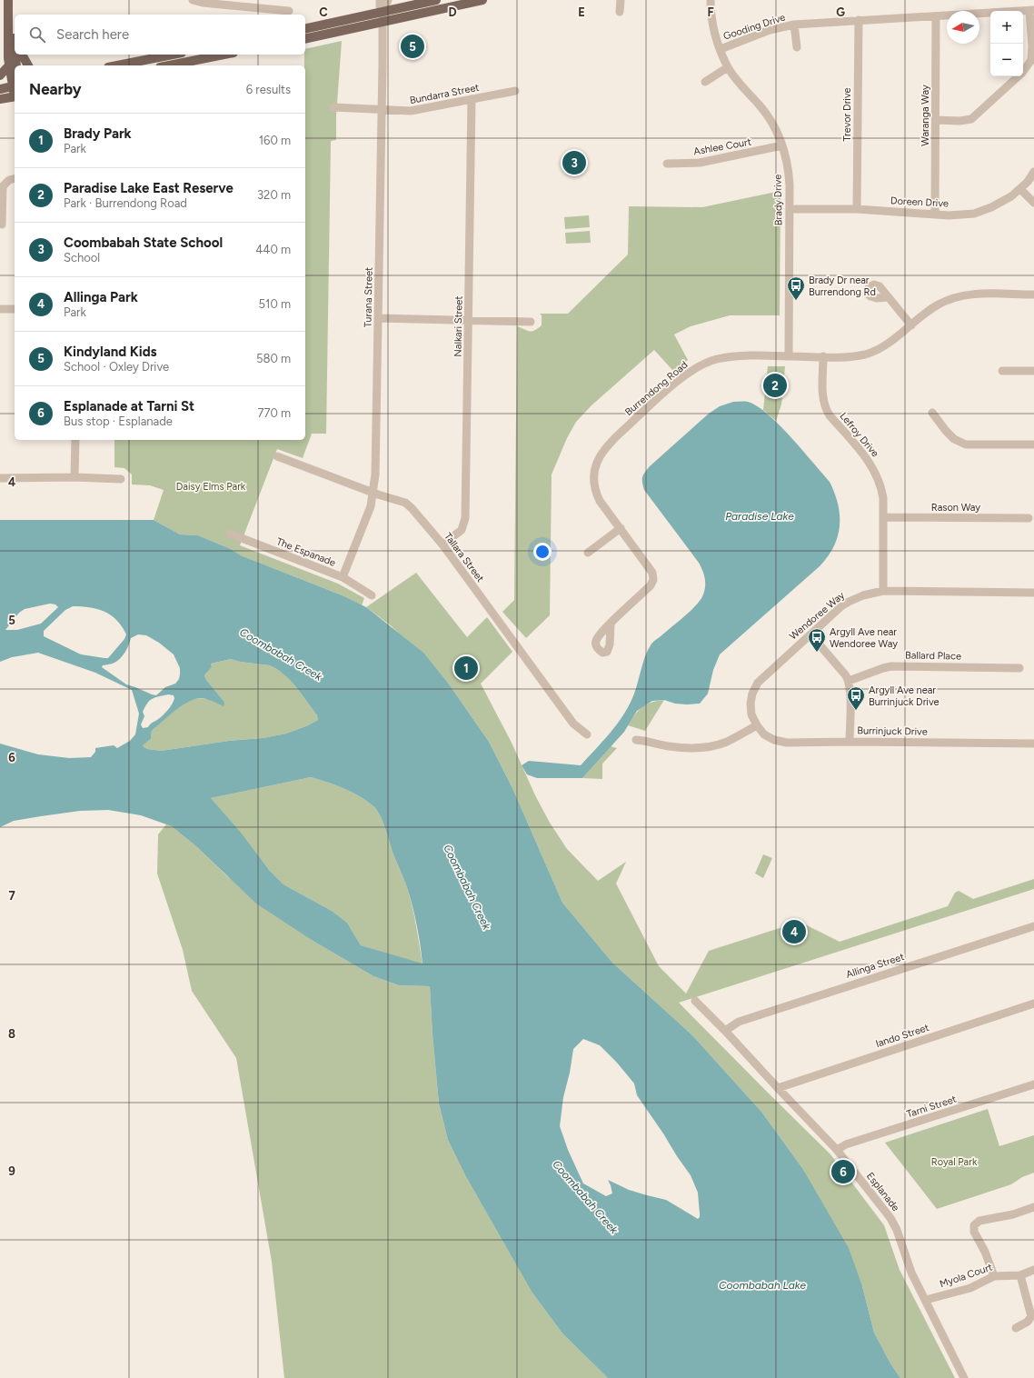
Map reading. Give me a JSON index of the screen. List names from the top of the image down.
{
  "streets": {
    "street": [
      "Gooding Drive",
      "Bundarra Street",
      "Trevor Drive",
      "Waranga Way",
      "Ashlee Court",
      "Brady Drive",
      "Doreen Drive",
      "Turana Street",
      "Nalkari Street",
      "Burrendong Road",
      "Lefroy Drive",
      "Rason Way",
      "The Espanade",
      "Tallara Street",
      "Wendoree Way",
      "Ballard Place",
      "Burrinjuck Drive",
      "Allinga Street",
      "Iando Street",
      "Tarni Street",
      "Esplanade",
      "Myola Court"
    ]
  },
  "crossings": [
    ["Gooding Drive", "Trevor Drive"],
    ["Gooding Drive", "Waranga Way"],
    ["Gooding Drive", "Brady Drive"],
    ["Bundarra Street", "Turana Street"],
    ["Bundarra Street", "Nalkari Street"],
    ["Trevor Drive", "Doreen Drive"],
    ["Waranga Way", "Doreen Drive"],
    ["Ashlee Court", "Brady Drive"],
    ["Brady Drive", "Doreen Drive"],
    ["Brady Drive", "Burrendong Road"],
    ["Turana Street", "The Espanade"],
    ["Turana Street", "Tallara Street"],
    ["Nalkari Street", "Tallara Street"],
    ["Burrendong Road", "Lefroy Drive"],
    ["Lefroy Drive", "Rason Way"],
    ["Lefroy Drive", "Wendoree Way"],
    ["Wendoree Way", "Ballard Place"],
    ["Wendoree Way", "Burrinjuck Drive"],
    ["Ballard Place", "Burrinjuck Drive"],
    ["Allinga Street", "Esplanade"],
    ["Iando Street", "Esplanade"],
    ["Tarni Street", "Esplanade"],
    ["Esplanade", "Myola Court"]
  ],
  "water": ["Paradise Lake", "Coombabah Creek", "Coombabah Lake"],
  "parks": ["Daisy Elms Park", "Royal Park"],
  "places": {
    "bus stop": ["Brady Dr near Burrendong Rd", "Argyll Ave near Wendoree Way", "Argyll Ave near Burrinjuck Drive"]
  },
  "north": "left",
  "page": {
    "map_buttons": ["+", "−"],
    "search": "Search here",
    "pins": [
      "5",
      "3",
      "2",
      "1",
      "4",
      "6"
    ],
    "heading": ["Nearby", "6 results"],
    "list": [
      {
        "mark": "1",
        "name": "Brady Park",
        "note": "Park",
        "value": "160 m"
      },
      {
        "mark": "2",
        "name": "Paradise Lake East Reserve",
        "note": "Park · Burrendong Road",
        "value": "320 m"
      },
      {
        "mark": "3",
        "name": "Coombabah State School",
        "note": "School",
        "value": "440 m"
      },
      {
        "mark": "4",
        "name": "Allinga Park",
        "note": "Park",
        "value": "510 m"
      },
      {
        "mark": "5",
        "name": "Kindyland Kids",
        "note": "School · Oxley Drive",
        "value": "580 m"
      },
      {
        "mark": "6",
        "name": "Esplanade at Tarni St",
        "note": "Bus stop · Esplanade",
        "value": "770 m"
      }
    ]
  },
  "grid": {
    "columns": [
      "C",
      "D",
      "E",
      "F",
      "G"
    ],
    "rows": [
      "4",
      "5",
      "6",
      "7",
      "8",
      "9"
    ]
  }
}
